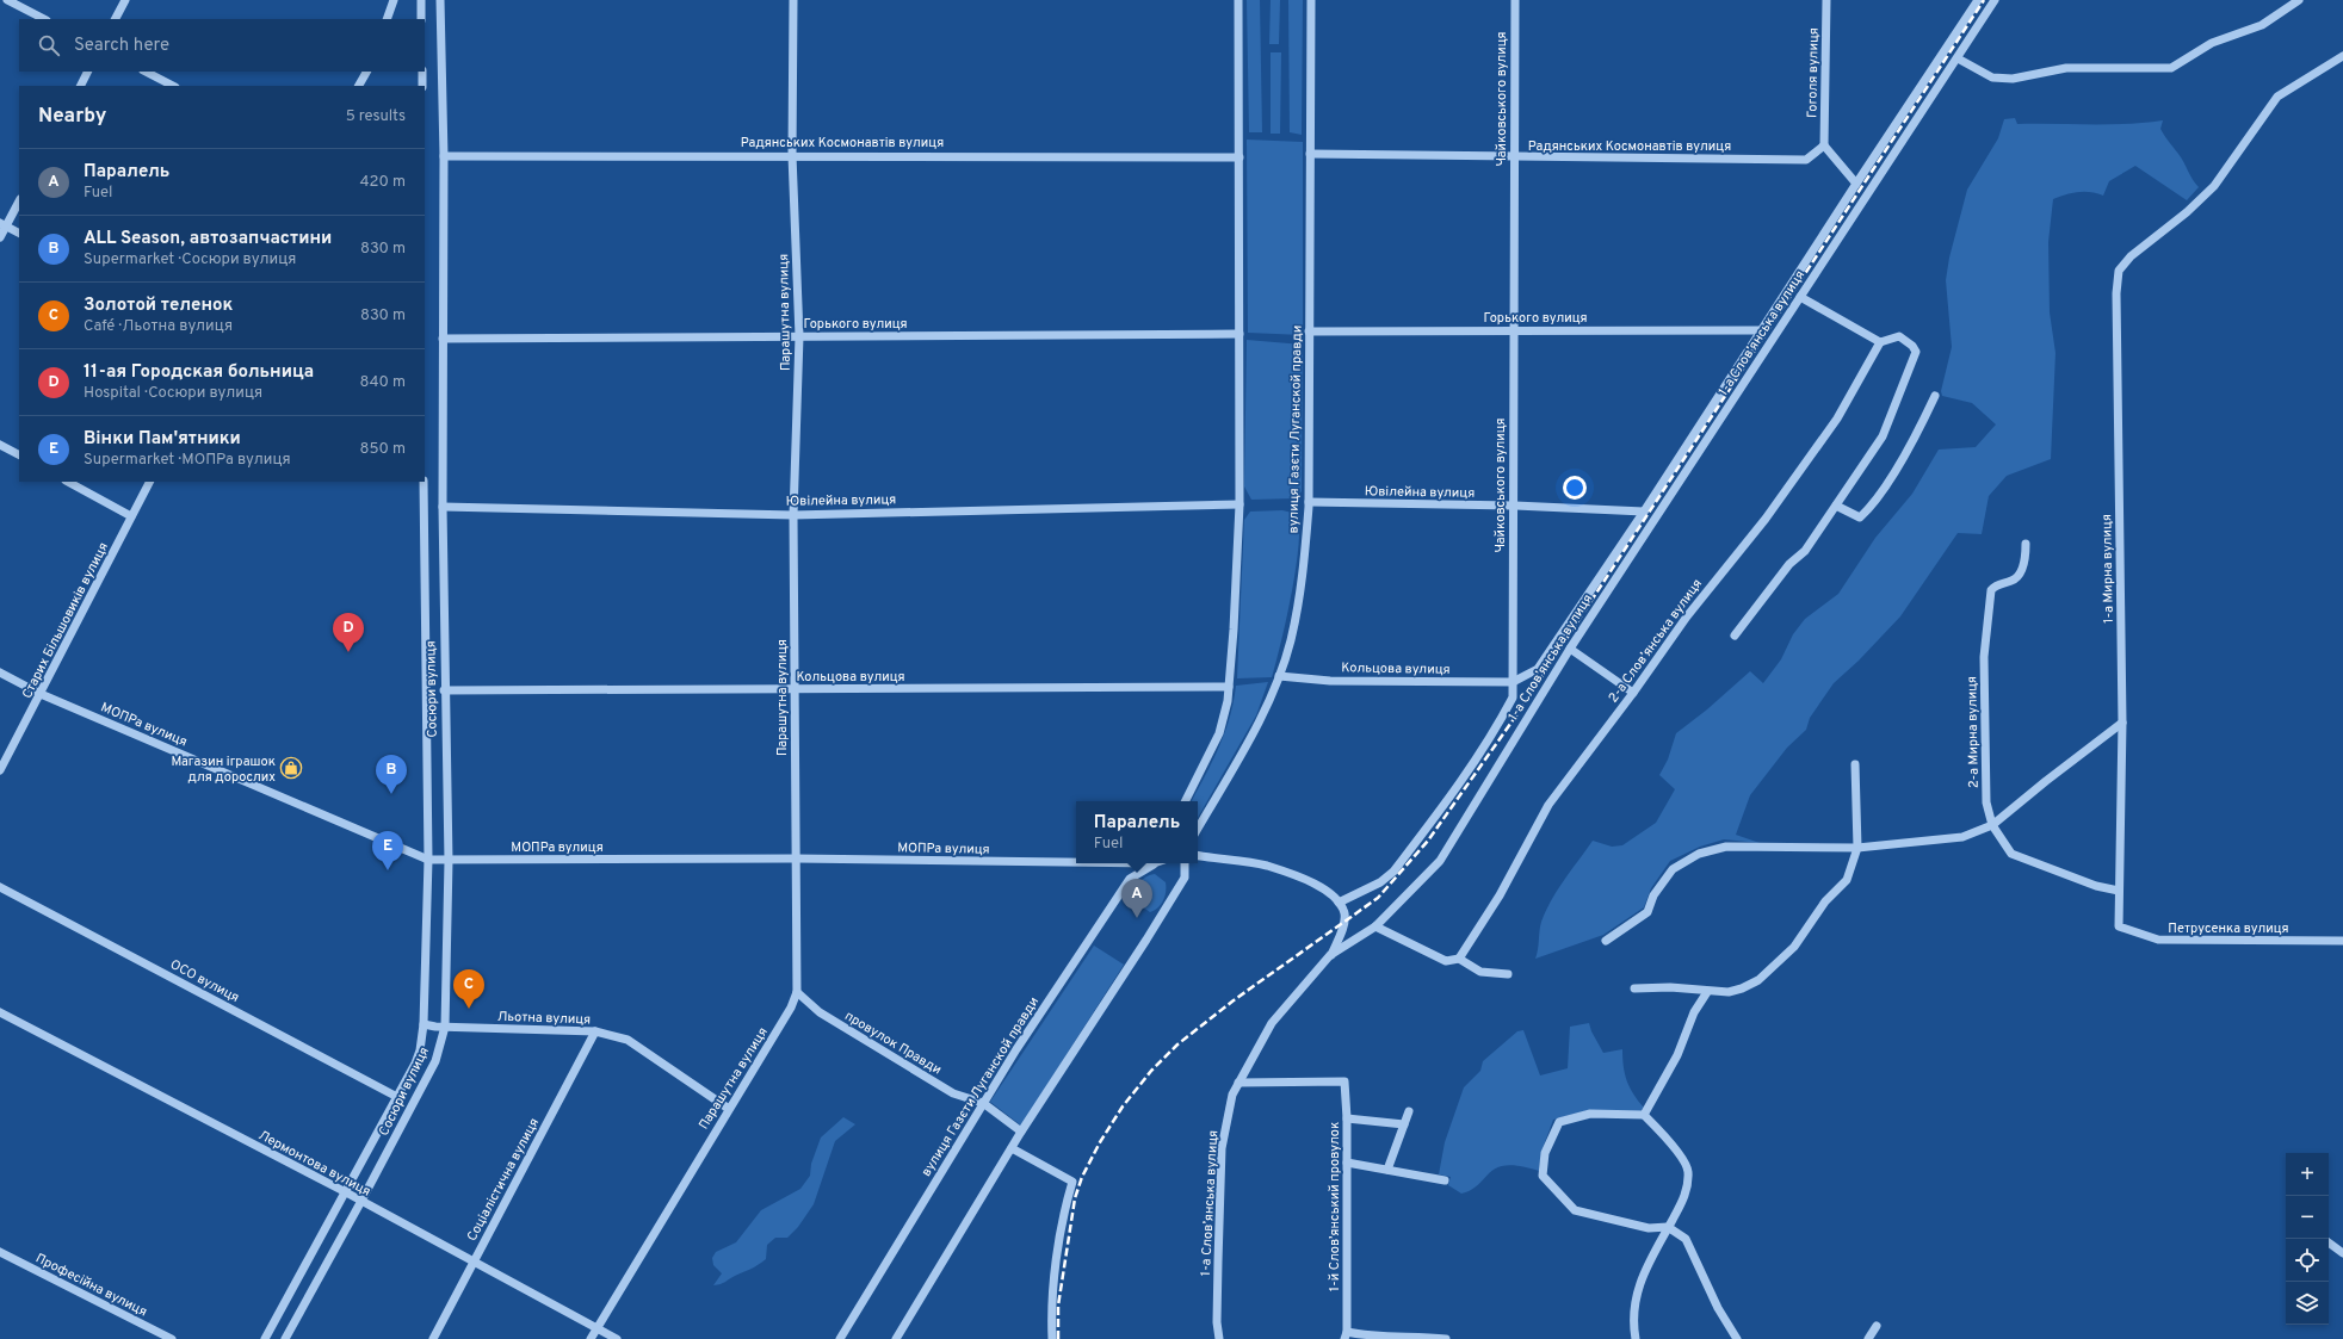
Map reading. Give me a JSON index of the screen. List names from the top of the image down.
{
  "streets": {
    "street": [
      "Гоголя вулиця",
      "Чайковського вулиця",
      "Радянських Космонавтів вулиця",
      "Парашутна вулиця",
      "Горького вулиця",
      "1-а Слов’янська вулиця",
      "вулиця Газєти Луганской правди",
      "Ювілейна вулиця",
      "1-а Мирна вулиця",
      "Старих Більшовиків вулиця",
      "2-а Слов’янська вулиця",
      "Кольцова вулиця",
      "Сосюри вулиця",
      "МОПРа вулиця",
      "2-а Мирна вулиця",
      "Петрусенка вулиця",
      "ОСО вулиця",
      "Льотна вулиця",
      "провулок Правди",
      "Лермонтова вулиця",
      "Соціалістична вулиця",
      "1-й Слов’янський провулок",
      "Професійна вулиця"
    ]
  },
  "crossings": [
    ["Гоголя вулиця", "Радянських Космонавтів вулиця"],
    ["Чайковського вулиця", "Радянських Космонавтів вулиця"],
    ["Чайковського вулиця", "Горького вулиця"],
    ["Чайковського вулиця", "Ювілейна вулиця"],
    ["Чайковського вулиця", "Кольцова вулиця"],
    ["Радянських Космонавтів вулиця", "Парашутна вулиця"],
    ["Радянських Космонавтів вулиця", "вулиця Газєти Луганской правди"],
    ["Радянських Космонавтів вулиця", "Сосюри вулиця"],
    ["Парашутна вулиця", "Горького вулиця"],
    ["Парашутна вулиця", "Ювілейна вулиця"],
    ["Парашутна вулиця", "Кольцова вулиця"],
    ["Парашутна вулиця", "МОПРа вулиця"],
    ["Парашутна вулиця", "Льотна вулиця"],
    ["Парашутна вулиця", "провулок Правди"],
    ["Парашутна вулиця", "Лермонтова вулиця"],
    ["Горького вулиця", "вулиця Газєти Луганской правди"],
    ["Горького вулиця", "Сосюри вулиця"],
    ["1-а Слов’янська вулиця", "1-й Слов’янський провулок"],
    ["вулиця Газєти Луганской правди", "Ювілейна вулиця"],
    ["вулиця Газєти Луганской правди", "Кольцова вулиця"],
    ["вулиця Газєти Луганской правди", "провулок Правди"],
    ["Ювілейна вулиця", "Сосюри вулиця"],
    ["1-а Мирна вулиця", "Петрусенка вулиця"],
    ["Старих Більшовиків вулиця", "МОПРа вулиця"],
    ["Кольцова вулиця", "Сосюри вулиця"],
    ["Сосюри вулиця", "МОПРа вулиця"],
    ["Сосюри вулиця", "ОСО вулиця"],
    ["Сосюри вулиця", "Льотна вулиця"],
    ["Сосюри вулиця", "Лермонтова вулиця"],
    ["2-а Мирна вулиця", "Петрусенка вулиця"],
    ["Льотна вулиця", "Соціалістична вулиця"],
    ["Лермонтова вулиця", "Соціалістична вулиця"]
  ],
  "places": {
    "shop": ["Магазин іграшок для дорослих"]
  },
  "page": {
    "search": "Search here",
    "heading": ["Nearby", "5 results"],
    "list": [
      {
        "mark": "A",
        "name": "Паралель",
        "note": "Fuel",
        "value": "420 m"
      },
      {
        "mark": "B",
        "name": "ALL Season, автозапчастини",
        "note": "Supermarket · Сосюри вулиця",
        "value": "830 m"
      },
      {
        "mark": "C",
        "name": "Золотой теленок",
        "note": "Café · Льотна вулиця",
        "value": "830 m"
      },
      {
        "mark": "D",
        "name": "11-ая Городская больница",
        "note": "Hospital · Сосюри вулиця",
        "value": "840 m"
      },
      {
        "mark": "E",
        "name": "Вінки Пам'ятники",
        "note": "Supermarket · МОПРа вулиця",
        "value": "850 m"
      }
    ],
    "pins": [
      "D",
      "B",
      "E",
      "A",
      "C"
    ],
    "popup": ["Паралель", "Fuel"],
    "map_buttons": ["+", "−"]
  }
}
